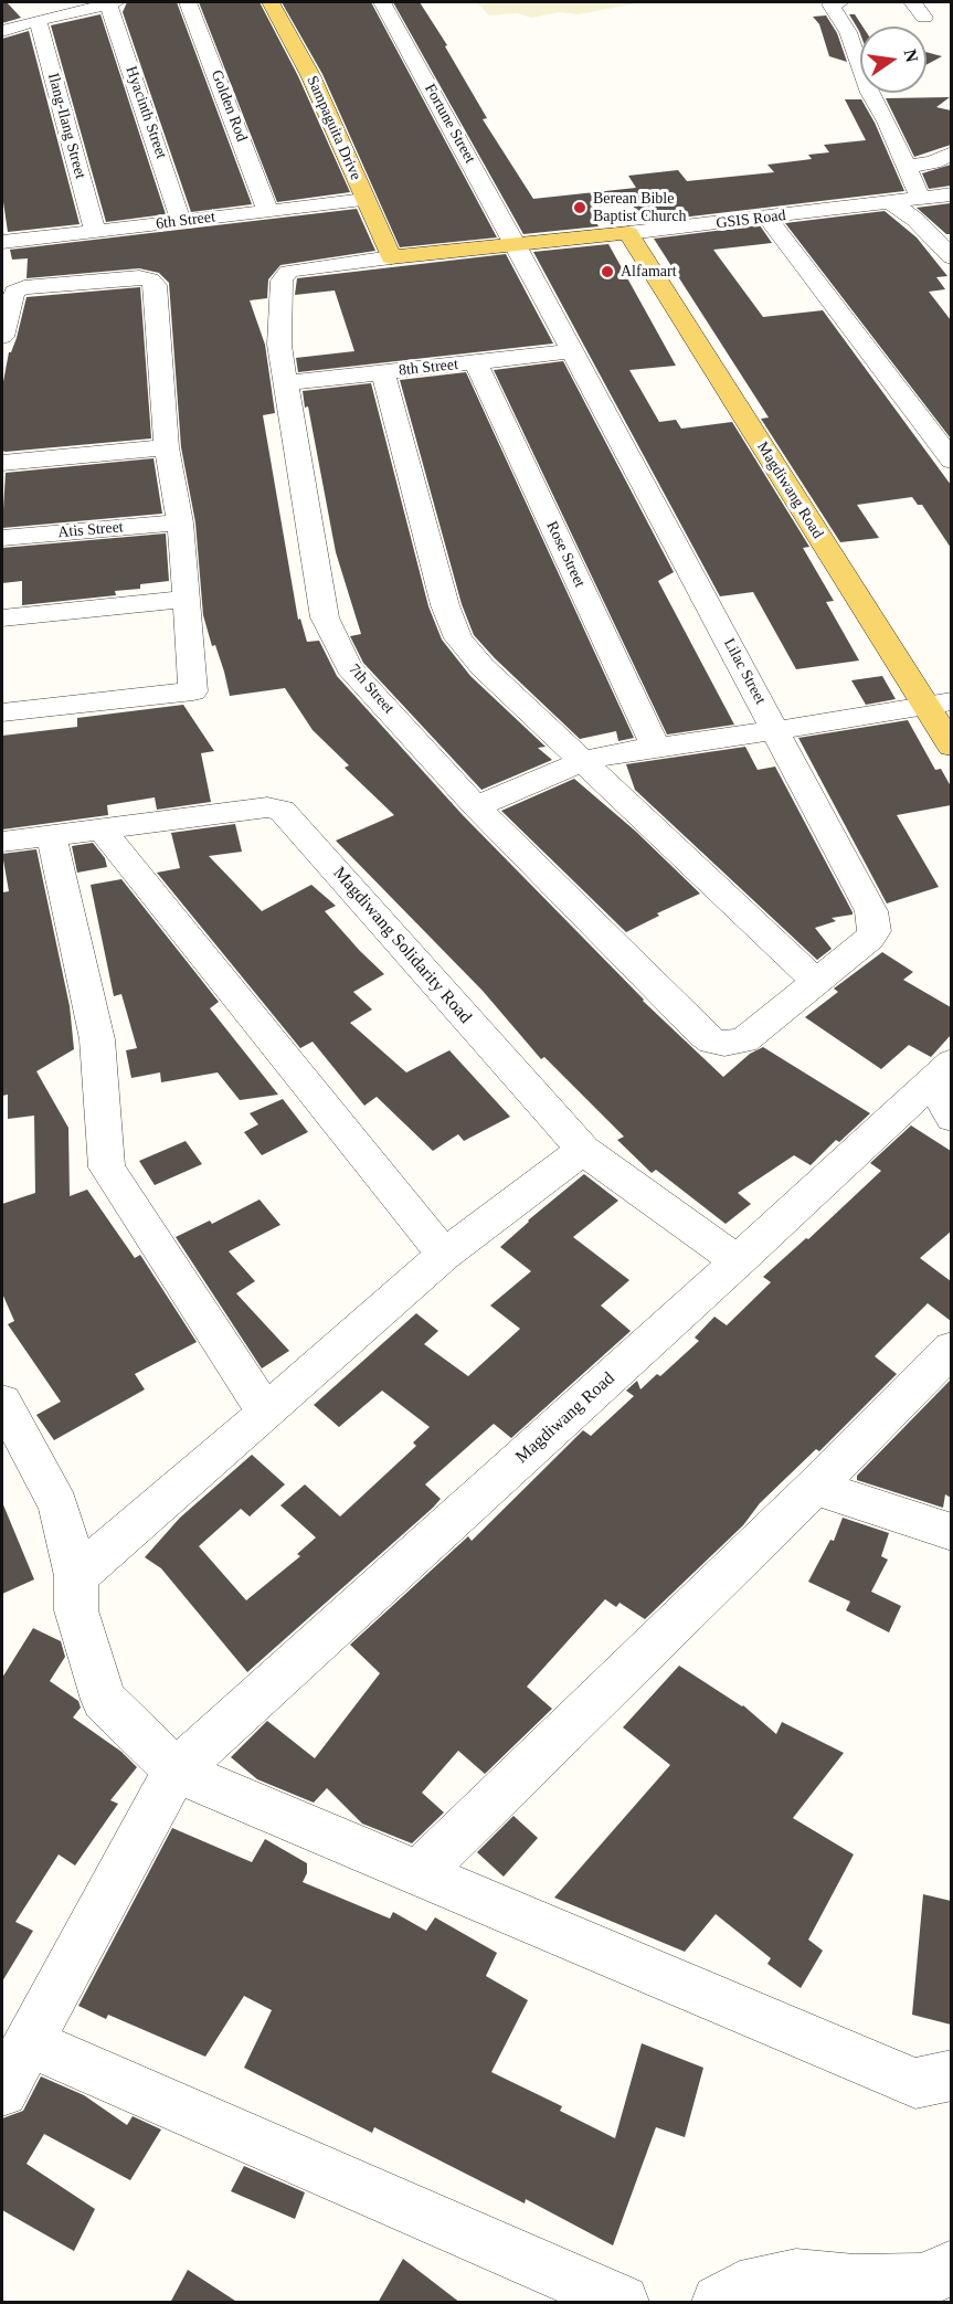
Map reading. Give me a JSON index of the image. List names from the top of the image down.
{
  "streets": {
    "main road": ["Sampaguita Drive", "GSIS Road", "Magdiwang Road"],
    "street": [
      "Golden Rod",
      "Hyacinth Street",
      "Fortune Street",
      "Ilang-Ilang Street",
      "6th Street",
      "8th Street",
      "Atis Street",
      "Rose Street",
      "Lilac Street",
      "7th Street",
      "Magdiwang Solidarity Road"
    ]
  },
  "crossings": [
    ["Golden Rod", "6th Street"],
    ["Hyacinth Street", "6th Street"],
    ["Fortune Street", "GSIS Road"],
    ["Fortune Street", "Lilac Street"],
    ["Ilang-Ilang Street", "6th Street"],
    ["Sampaguita Drive", "GSIS Road"],
    ["Sampaguita Drive", "6th Street"],
    ["Sampaguita Drive", "7th Street"],
    ["GSIS Road", "Magdiwang Road"],
    ["GSIS Road", "Lilac Street"],
    ["GSIS Road", "7th Street"],
    ["8th Street", "Rose Street"],
    ["8th Street", "Lilac Street"],
    ["8th Street", "7th Street"],
    ["Magdiwang Road", "Magdiwang Solidarity Road"],
    ["Lilac Street", "7th Street"]
  ],
  "places": ["Berean Bible Baptist Church", "Alfamart"],
  "north": "right"
}
